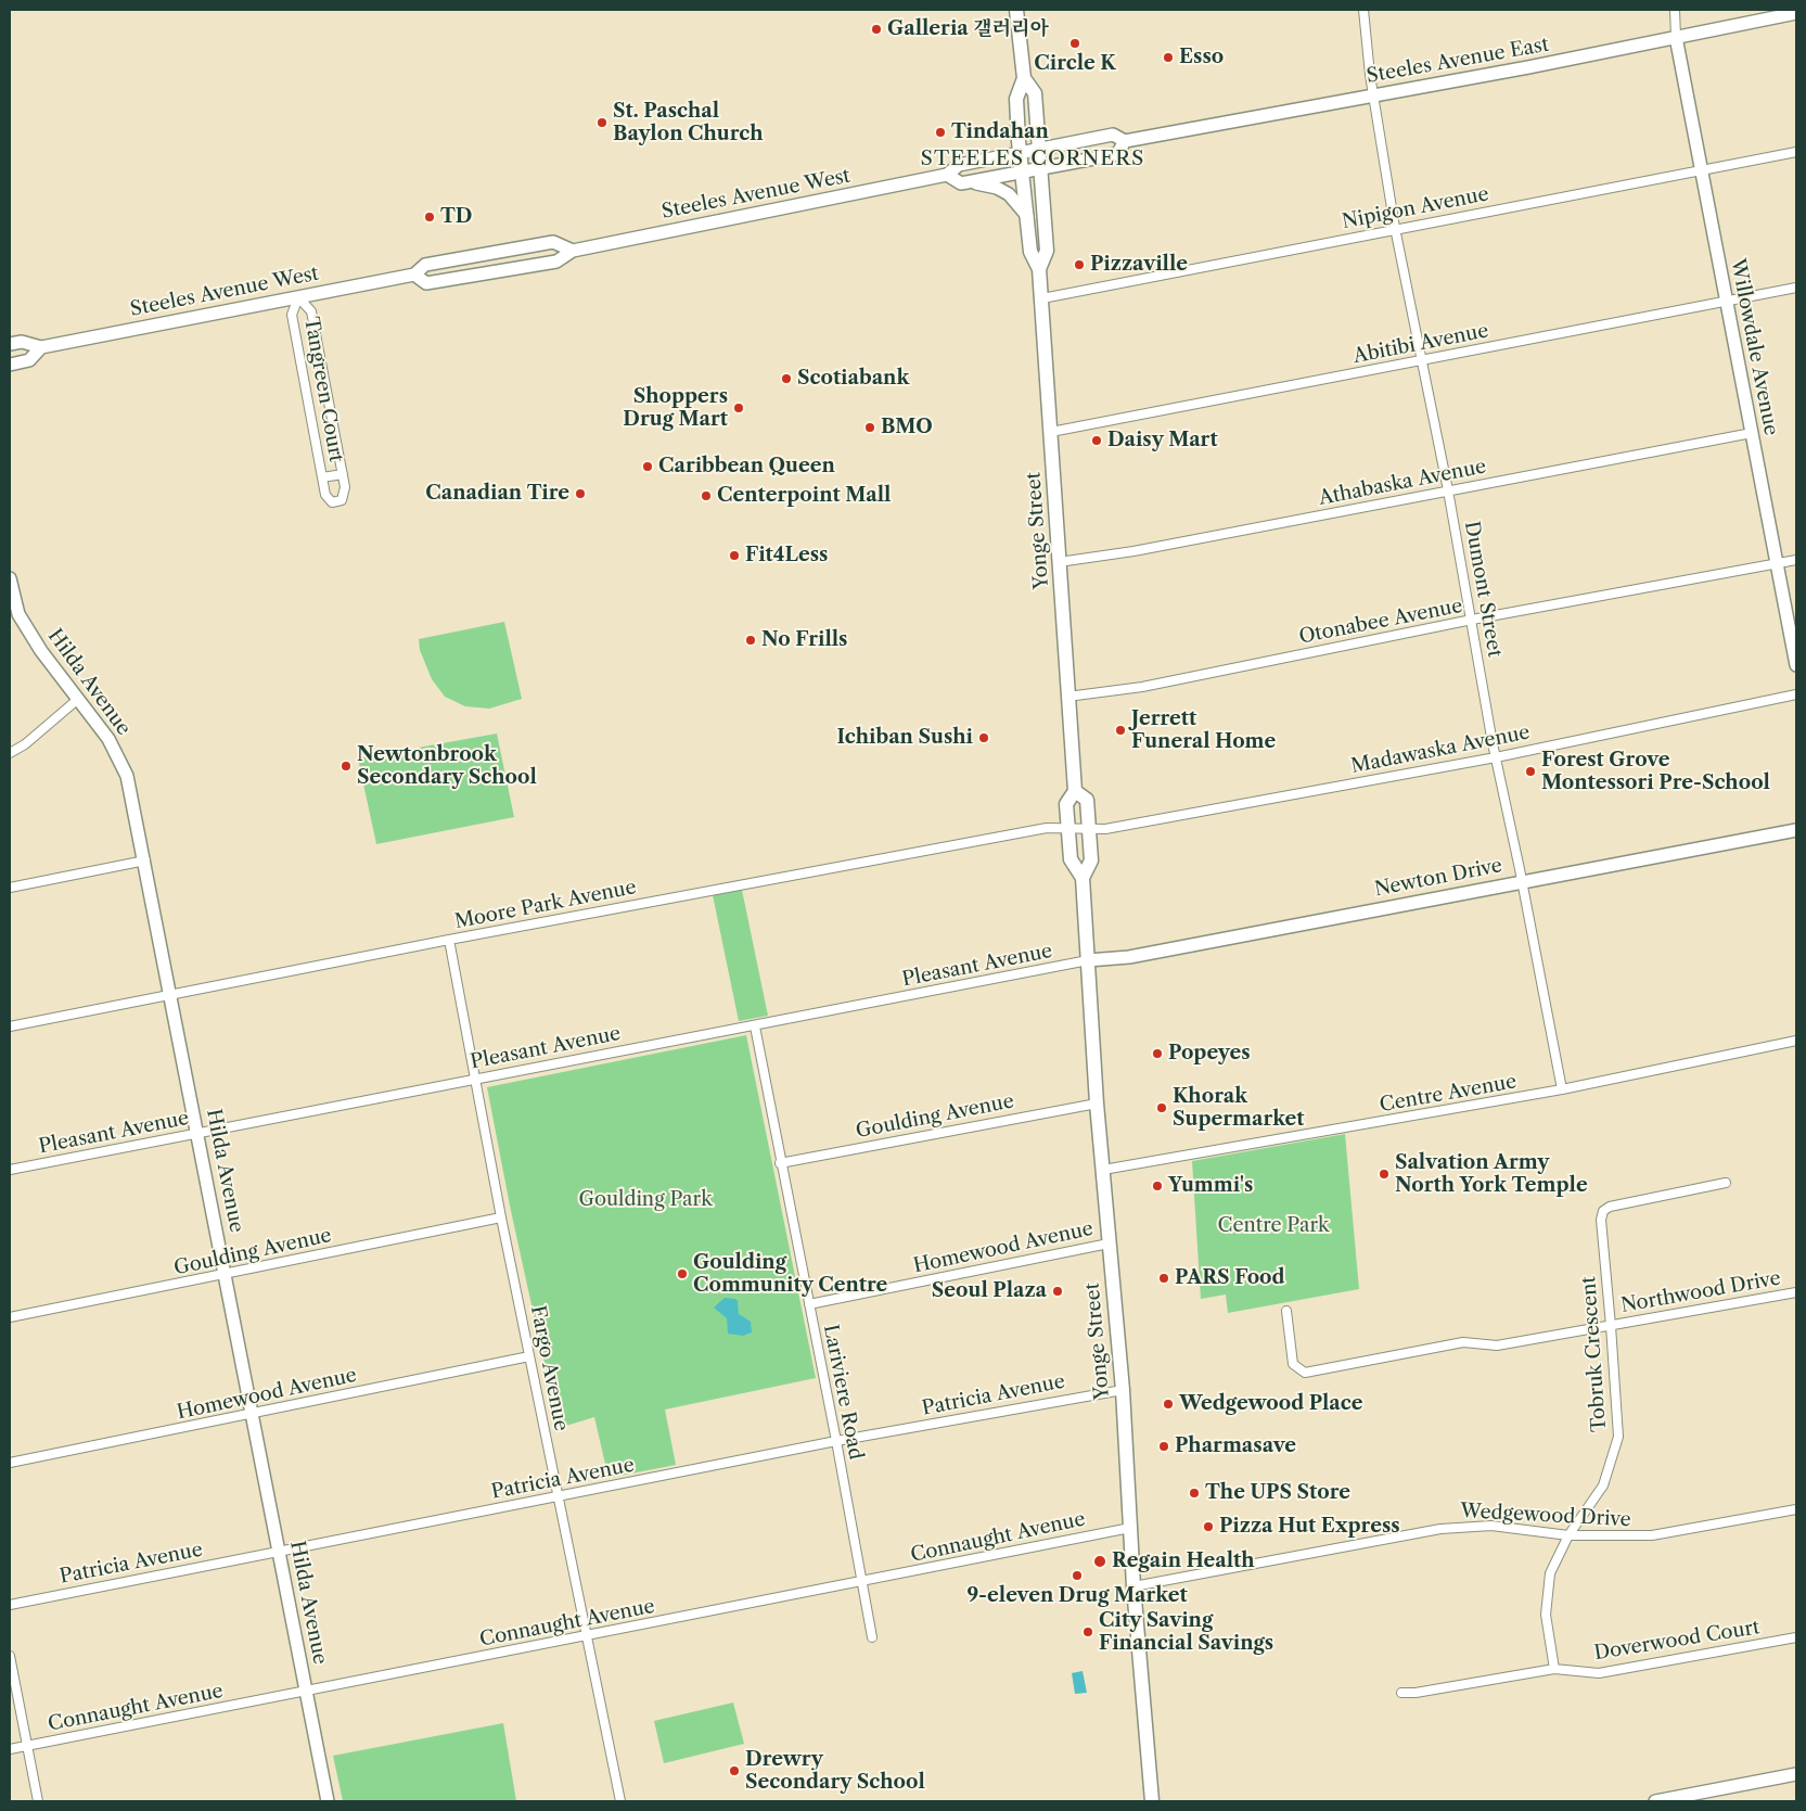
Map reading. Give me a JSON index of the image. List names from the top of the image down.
{
  "streets": {
    "main road": ["Yonge Street"],
    "street": [
      "Steeles Avenue East",
      "Steeles Avenue West",
      "Nipigon Avenue",
      "Abitibi Avenue",
      "Willowdale Avenue",
      "Tangreen Court",
      "Athabaska Avenue",
      "Dumont Street",
      "Otonabee Avenue",
      "Hilda Avenue",
      "Madawaska Avenue",
      "Newton Drive",
      "Moore Park Avenue",
      "Pleasant Avenue",
      "Centre Avenue",
      "Goulding Avenue",
      "Homewood Avenue",
      "Northwood Drive",
      "Tobruk Crescent",
      "Fargo Avenue",
      "Lariviere Road",
      "Patricia Avenue",
      "Wedgewood Drive",
      "Connaught Avenue",
      "Doverwood Court"
    ]
  },
  "crossings": [
    ["Steeles Avenue East", "Steeles Avenue West"],
    ["Steeles Avenue East", "Willowdale Avenue"],
    ["Steeles Avenue East", "Yonge Street"],
    ["Steeles Avenue East", "Dumont Street"],
    ["Steeles Avenue West", "Tangreen Court"],
    ["Steeles Avenue West", "Yonge Street"],
    ["Nipigon Avenue", "Willowdale Avenue"],
    ["Nipigon Avenue", "Yonge Street"],
    ["Nipigon Avenue", "Dumont Street"],
    ["Abitibi Avenue", "Willowdale Avenue"],
    ["Abitibi Avenue", "Yonge Street"],
    ["Abitibi Avenue", "Dumont Street"],
    ["Willowdale Avenue", "Athabaska Avenue"],
    ["Willowdale Avenue", "Otonabee Avenue"],
    ["Athabaska Avenue", "Yonge Street"],
    ["Athabaska Avenue", "Dumont Street"],
    ["Yonge Street", "Otonabee Avenue"],
    ["Yonge Street", "Madawaska Avenue"],
    ["Yonge Street", "Newton Drive"],
    ["Yonge Street", "Moore Park Avenue"],
    ["Yonge Street", "Pleasant Avenue"],
    ["Yonge Street", "Centre Avenue"],
    ["Yonge Street", "Goulding Avenue"],
    ["Yonge Street", "Homewood Avenue"],
    ["Yonge Street", "Patricia Avenue"],
    ["Yonge Street", "Wedgewood Drive"],
    ["Yonge Street", "Connaught Avenue"],
    ["Dumont Street", "Otonabee Avenue"],
    ["Dumont Street", "Madawaska Avenue"],
    ["Dumont Street", "Newton Drive"],
    ["Dumont Street", "Centre Avenue"],
    ["Hilda Avenue", "Moore Park Avenue"],
    ["Hilda Avenue", "Pleasant Avenue"],
    ["Hilda Avenue", "Goulding Avenue"],
    ["Hilda Avenue", "Homewood Avenue"],
    ["Hilda Avenue", "Patricia Avenue"],
    ["Hilda Avenue", "Connaught Avenue"],
    ["Madawaska Avenue", "Moore Park Avenue"],
    ["Newton Drive", "Pleasant Avenue"],
    ["Moore Park Avenue", "Fargo Avenue"],
    ["Pleasant Avenue", "Fargo Avenue"],
    ["Pleasant Avenue", "Lariviere Road"],
    ["Goulding Avenue", "Fargo Avenue"],
    ["Goulding Avenue", "Lariviere Road"],
    ["Homewood Avenue", "Fargo Avenue"],
    ["Homewood Avenue", "Lariviere Road"],
    ["Northwood Drive", "Tobruk Crescent"],
    ["Tobruk Crescent", "Wedgewood Drive"],
    ["Tobruk Crescent", "Doverwood Court"],
    ["Fargo Avenue", "Patricia Avenue"],
    ["Fargo Avenue", "Connaught Avenue"],
    ["Lariviere Road", "Patricia Avenue"],
    ["Lariviere Road", "Connaught Avenue"]
  ],
  "districts": ["STEELES CORNERS"],
  "parks": ["Goulding Park", "Centre Park"],
  "places": [
    "Galleria 갤러리아",
    "Circle K",
    "Esso",
    "St. Paschal Baylon Church",
    "Tindahan",
    "TD",
    "Pizzaville",
    "Scotiabank",
    "Shoppers Drug Mart",
    "BMO",
    "Daisy Mart",
    "Caribbean Queen",
    "Canadian Tire",
    "Centerpoint Mall",
    "Fit4Less",
    "No Frills",
    "Jerrett Funeral Home",
    "Ichiban Sushi",
    "Newtonbrook Secondary School",
    "Forest Grove Montessori Pre-School",
    "Popeyes",
    "Khorak Supermarket",
    "Salvation Army North York Temple",
    "Yummi's",
    "Goulding Community Centre",
    "PARS Food",
    "Seoul Plaza",
    "Wedgewood Place",
    "Pharmasave",
    "The UPS Store",
    "Pizza Hut Express",
    "Regain Health",
    "9-eleven Drug Market",
    "City Saving Financial Savings",
    "Drewry Secondary School"
  ]
}
